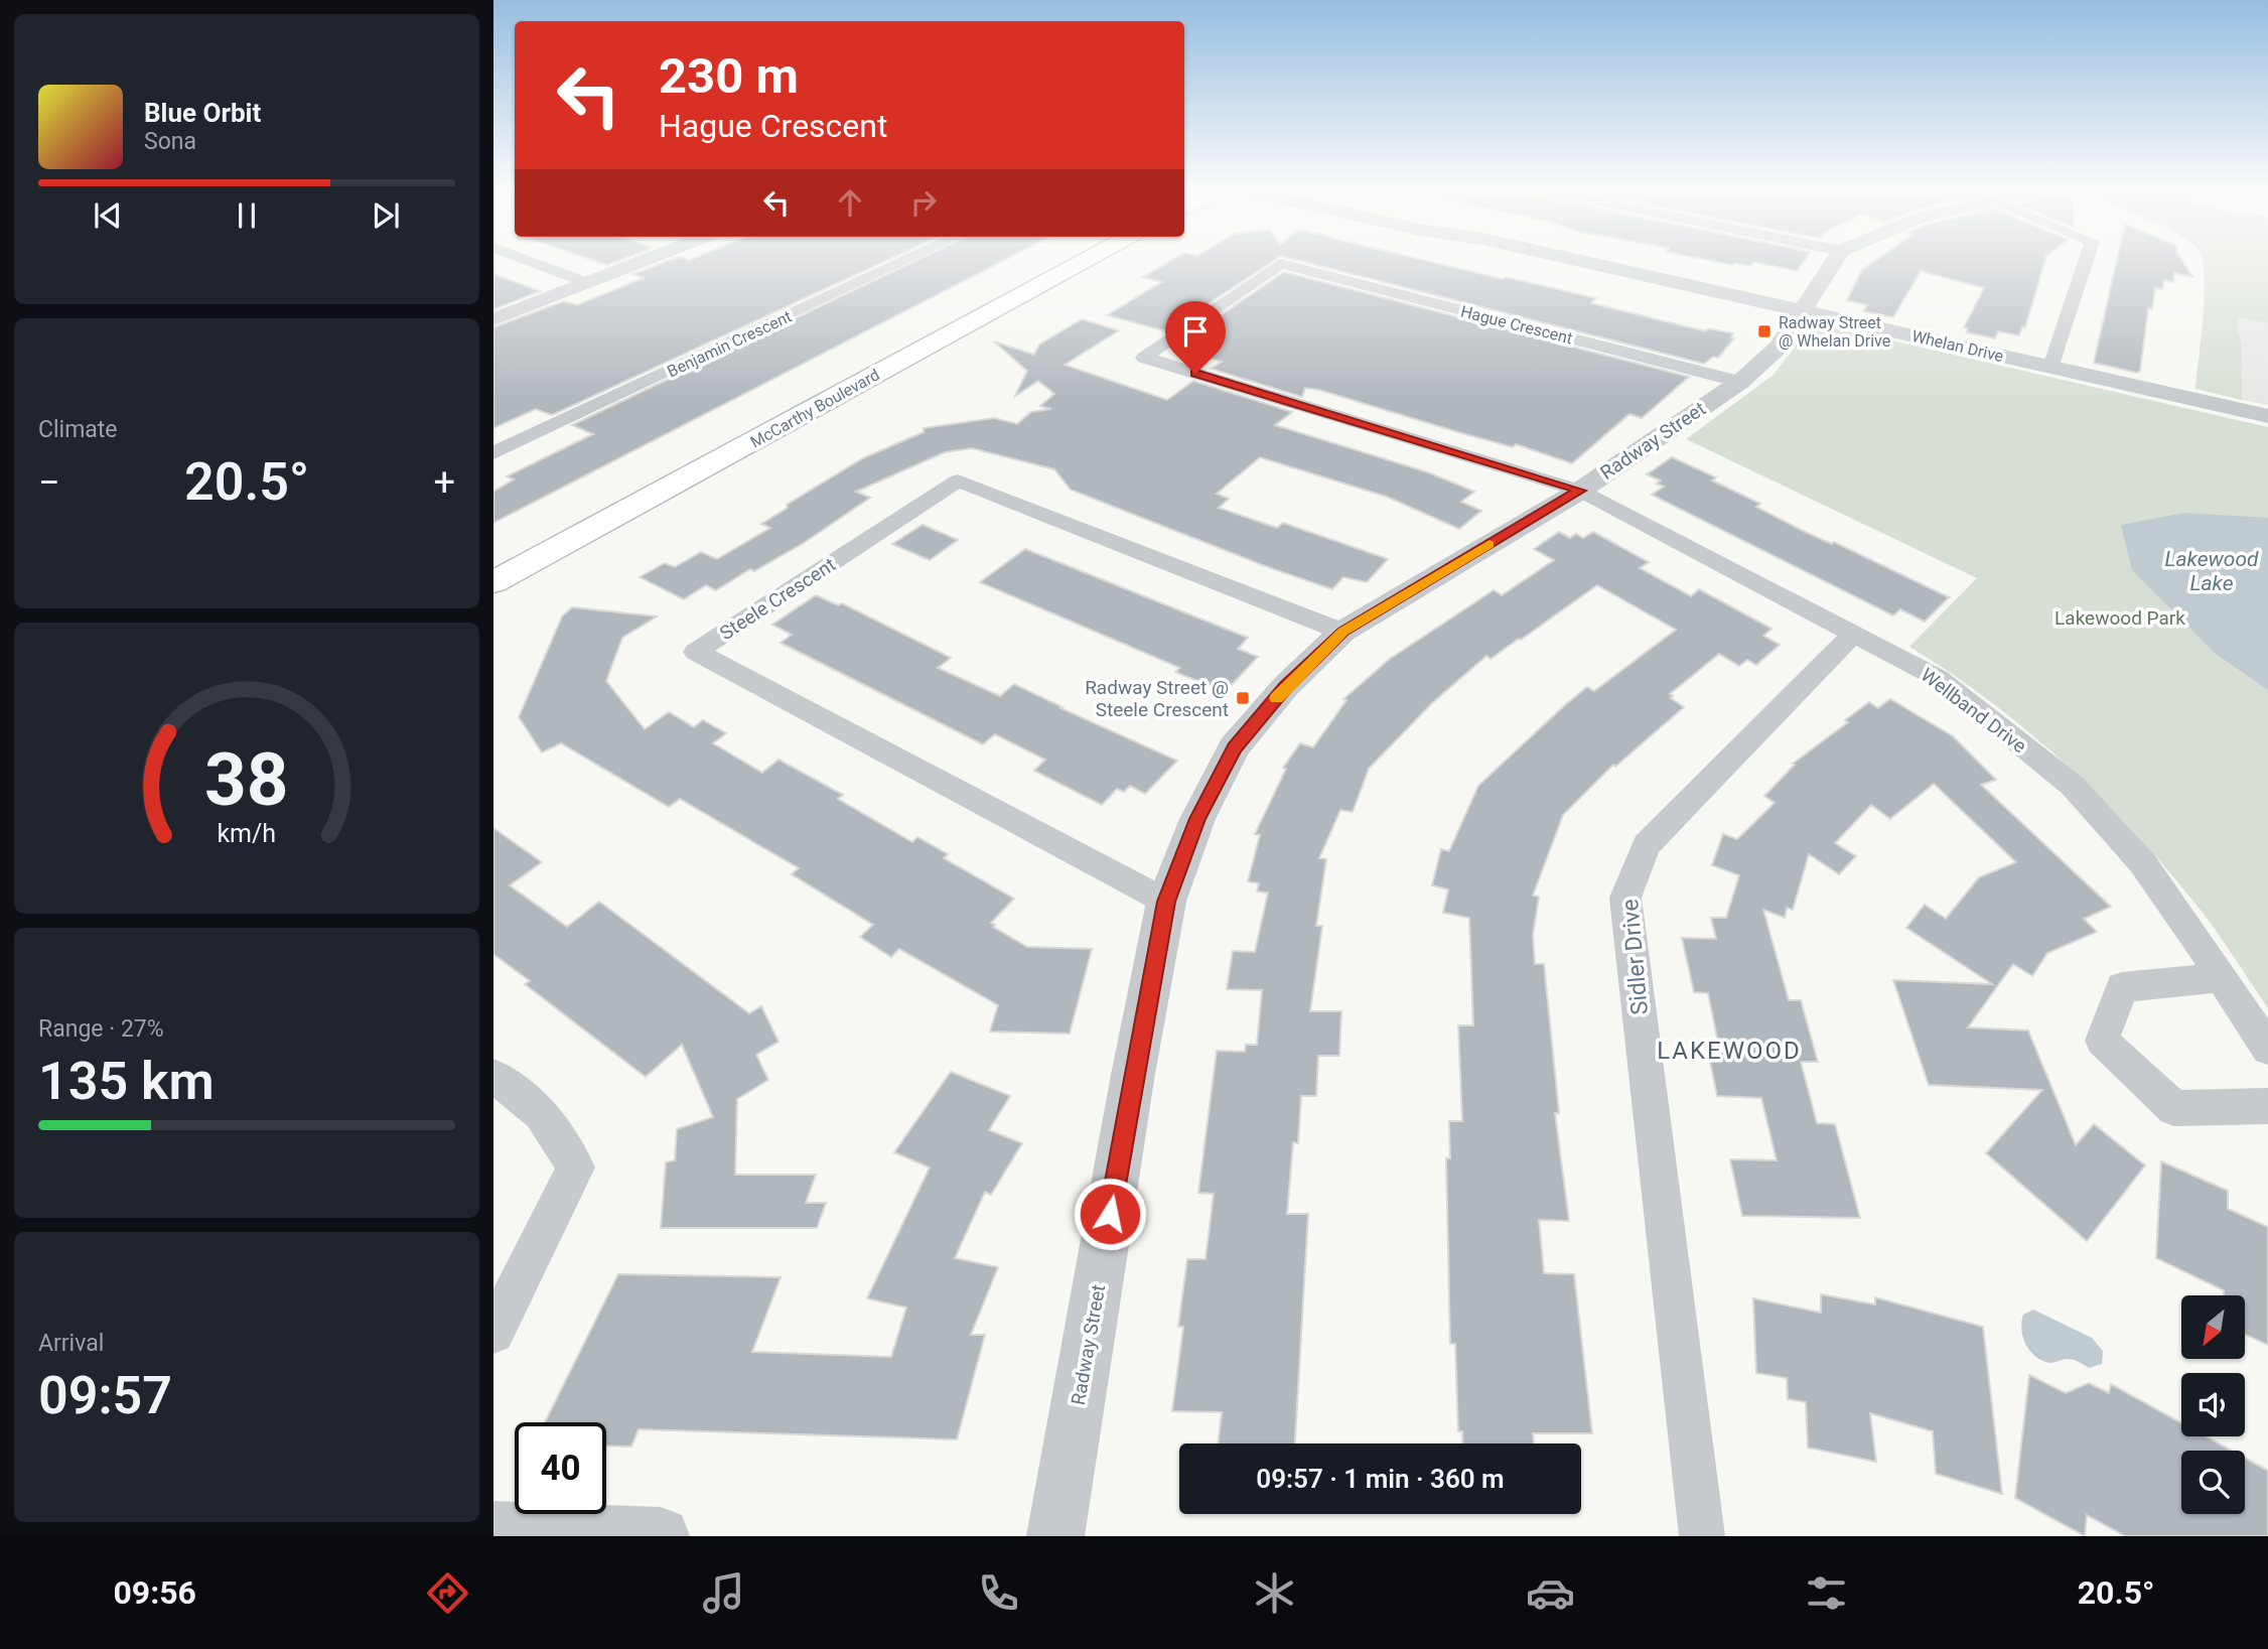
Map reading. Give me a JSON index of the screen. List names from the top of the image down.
{
  "streets": {
    "main road": ["McCarthy Boulevard"],
    "street": [
      "Hague Crescent",
      "Benjamin Crescent",
      "Whelan Drive",
      "Radway Street",
      "Steele Crescent",
      "Wellband Drive",
      "Sidler Drive"
    ]
  },
  "crossings": [
    ["Hague Crescent", "Radway Street"],
    ["Hague Crescent", "Wellband Drive"],
    ["Whelan Drive", "Radway Street"],
    ["Radway Street", "Steele Crescent"],
    ["Radway Street", "Wellband Drive"],
    ["Wellband Drive", "Sidler Drive"]
  ],
  "districts": ["LAKEWOOD"],
  "water": ["Lakewood Lake"],
  "parks": ["Lakewood Park"],
  "places": {
    "transit": ["Radway Street @ Whelan Drive", "Radway Street @ Steele Crescent"]
  },
  "north": "bottom left",
  "page": {
    "turn": ["230 m", "Hague Crescent"],
    "song": ["Blue Orbit", "Sona"],
    "tile": [
      "Climate",
      ["Range · 27%", "135 km"],
      ["Arrival", "09:57"]
    ],
    "heat": ["−", "20.5°", "+"],
    "limit": "40",
    "trip": "09:57 · 1 min · 360 m",
    "tabs": ["09:56", "20.5°"],
    "gauge": ["38", "km/h"]
  }
}
